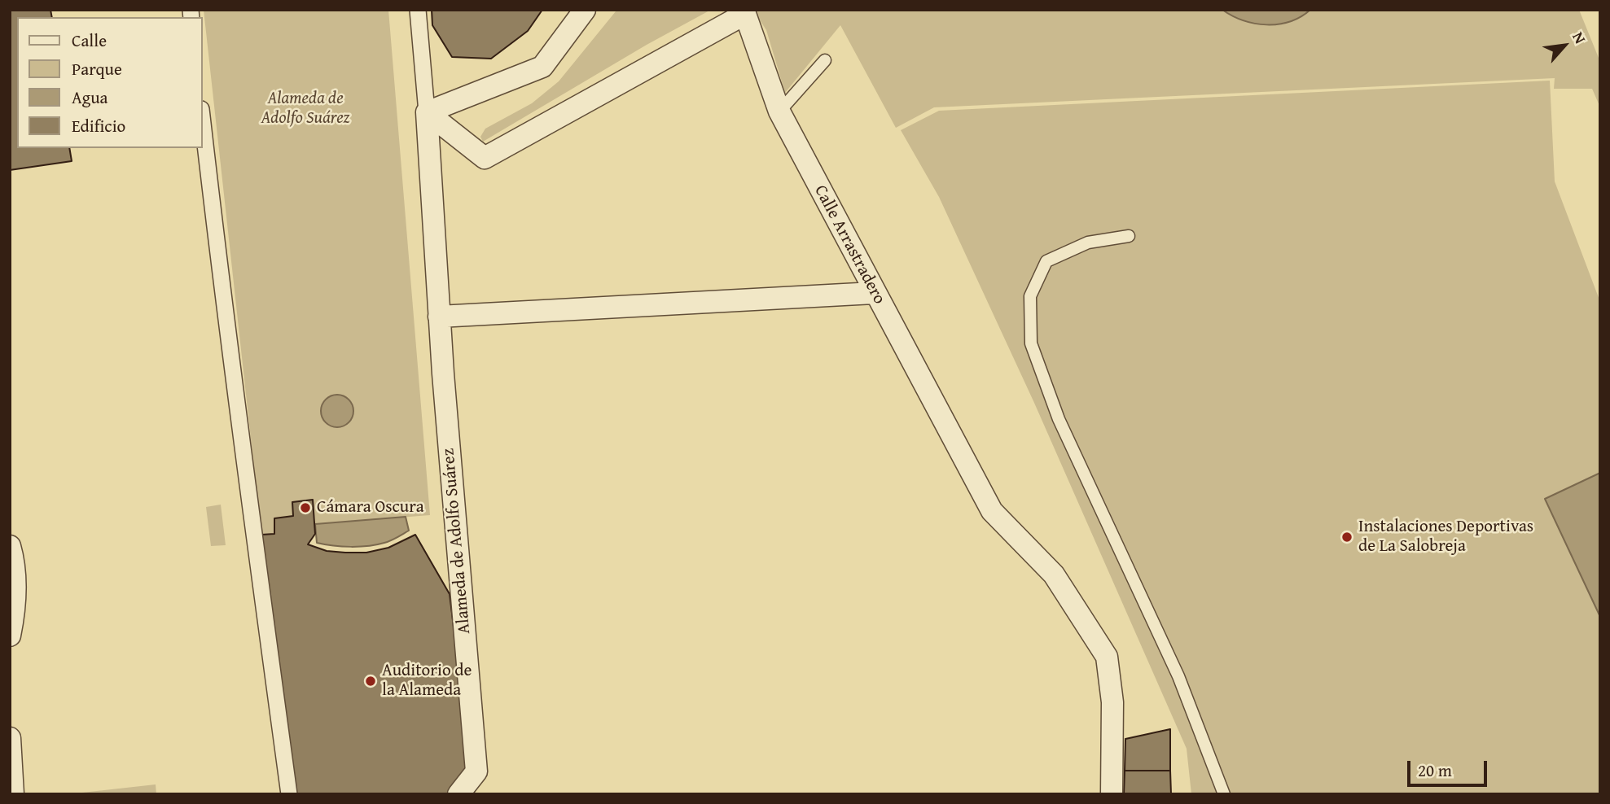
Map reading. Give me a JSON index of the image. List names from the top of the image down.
{
  "streets": {
    "street": ["Calle Arrastradero", "Alameda de Adolfo Suárez"]
  },
  "crossings": [
    ["Calle Arrastradero", "Alameda de Adolfo Suárez"]
  ],
  "parks": ["Alameda de Adolfo Suárez"],
  "places": ["Cámara Oscura", "Instalaciones Deportivas de La Salobreja", "Auditorio de la Alameda"],
  "legend": [
    "Calle",
    "Parque",
    "Agua",
    "Edificio"
  ],
  "scale_bar": "20 m",
  "north": "top right"
}
